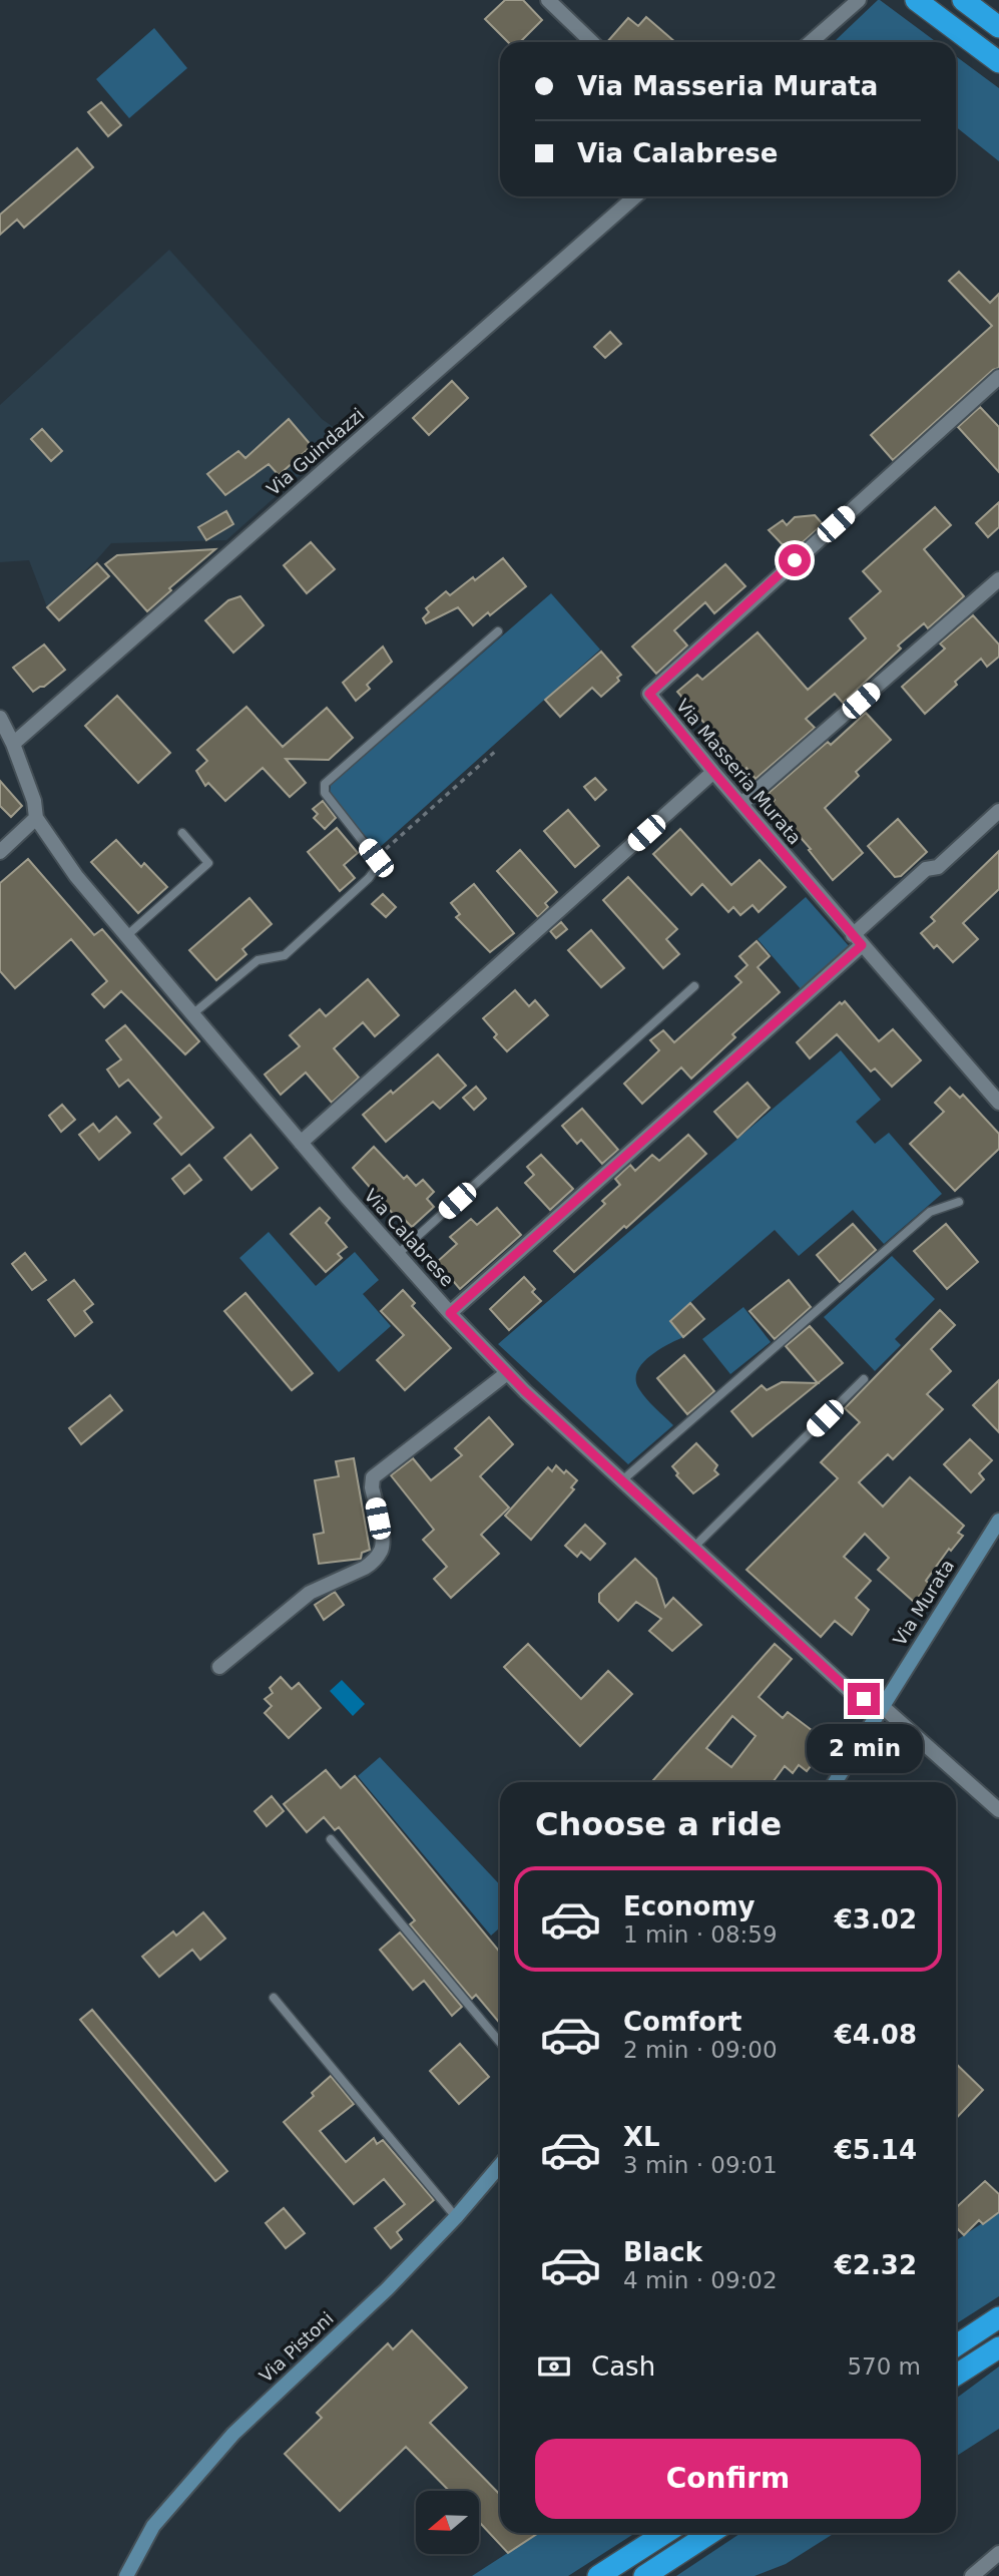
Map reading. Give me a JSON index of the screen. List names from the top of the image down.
{
  "streets": {
    "street": [
      "Via Guindazzi",
      "Via Masseria Murata",
      "Via Calabrese",
      "Via Murata",
      "Via Pistoni"
    ]
  },
  "crossings": [
    ["Via Guindazzi", "Via Calabrese"],
    ["Via Calabrese", "Via Murata"]
  ],
  "north": "left",
  "page": {
    "banner": ["Via Masseria Murata", "Via Calabrese"],
    "bubble": "2 min",
    "heading": "Choose a ride",
    "list": [
      {
        "name": "Economy",
        "note": "1 min · 08:59",
        "value": "€3.02"
      },
      {
        "name": "Comfort",
        "note": "2 min · 09:00",
        "value": "€4.08"
      },
      {
        "name": "XL",
        "note": "3 min · 09:01",
        "value": "€5.14"
      },
      {
        "name": "Black",
        "note": "4 min · 09:02",
        "value": "€2.32"
      }
    ],
    "pay": ["Cash", "570 m"],
    "buttons": "Confirm"
  }
}
